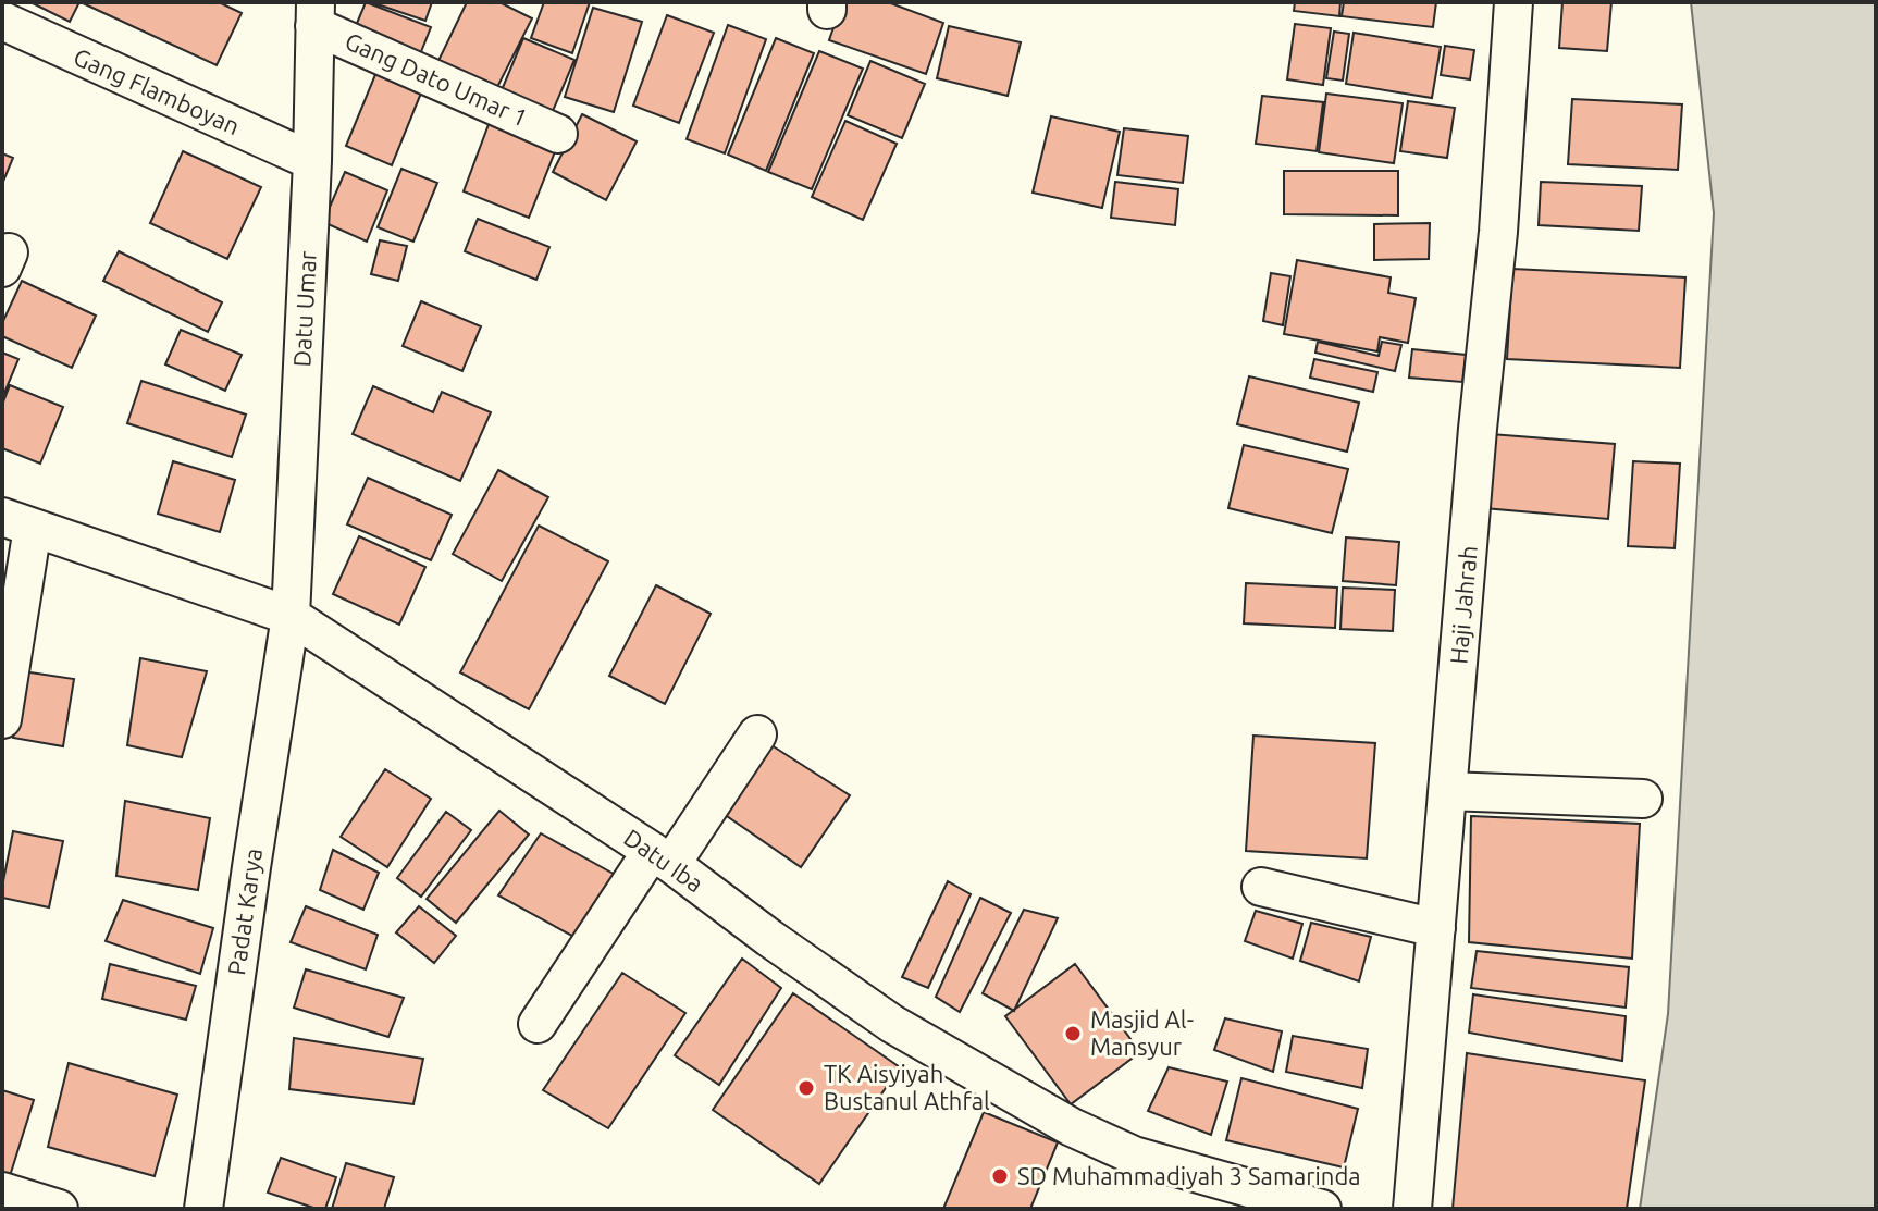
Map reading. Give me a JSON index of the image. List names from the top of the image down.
{
  "streets": {
    "street": [
      "Gang Dato Umar 1",
      "Gang Flamboyan",
      "Datu Umar",
      "Haji Jahrah",
      "Datu Iba",
      "Padat Karya"
    ]
  },
  "crossings": [
    ["Gang Dato Umar 1", "Datu Umar"],
    ["Gang Flamboyan", "Datu Umar"],
    ["Datu Umar", "Datu Iba"],
    ["Datu Umar", "Padat Karya"],
    ["Datu Iba", "Padat Karya"]
  ],
  "places": ["Masjid Al- Mansyur", "TK Aisyiyah Bustanul Athfal", "SD Muhammadiyah 3 Samarinda"]
}
